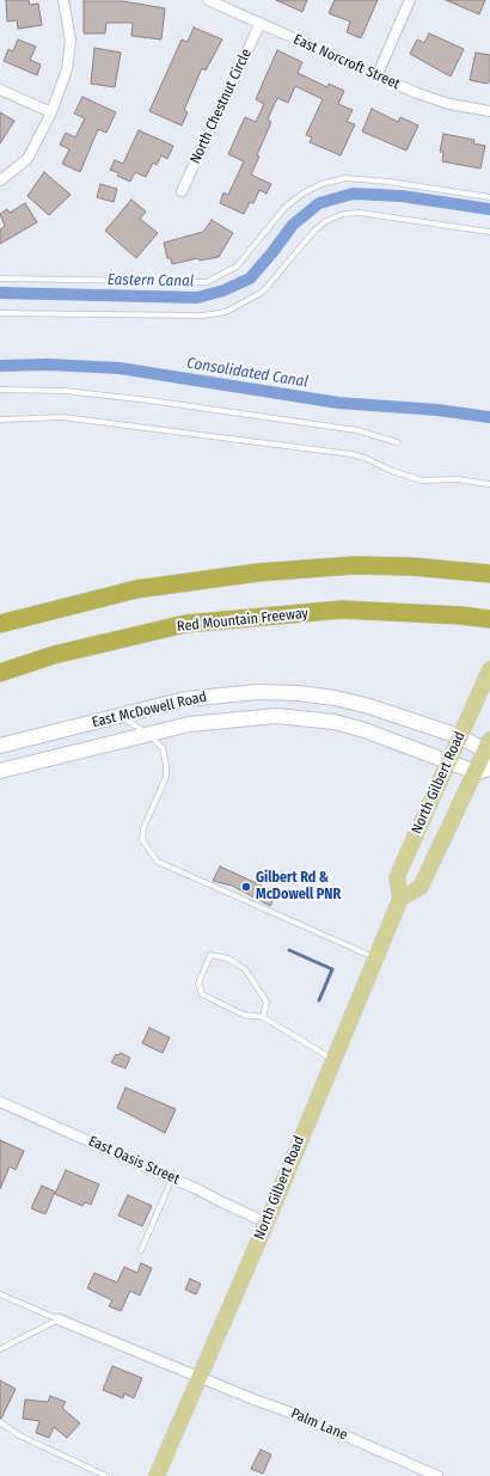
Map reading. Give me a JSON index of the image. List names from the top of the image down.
{
  "streets": {
    "highway": ["Red Mountain Freeway"],
    "main road": ["East McDowell Road", "North Gilbert Road"],
    "street": [
      "East Norcroft Street",
      "North Chestnut Circle",
      "East Oasis Street",
      "Palm Lane"
    ]
  },
  "crossings": [
    ["East Norcroft Street", "North Chestnut Circle"],
    ["East McDowell Road", "North Gilbert Road"],
    ["North Gilbert Road", "East Oasis Street"],
    ["North Gilbert Road", "Palm Lane"]
  ],
  "water": ["Eastern Canal", "Consolidated Canal"],
  "places": ["Gilbert Rd & McDowell PNR"]
}
